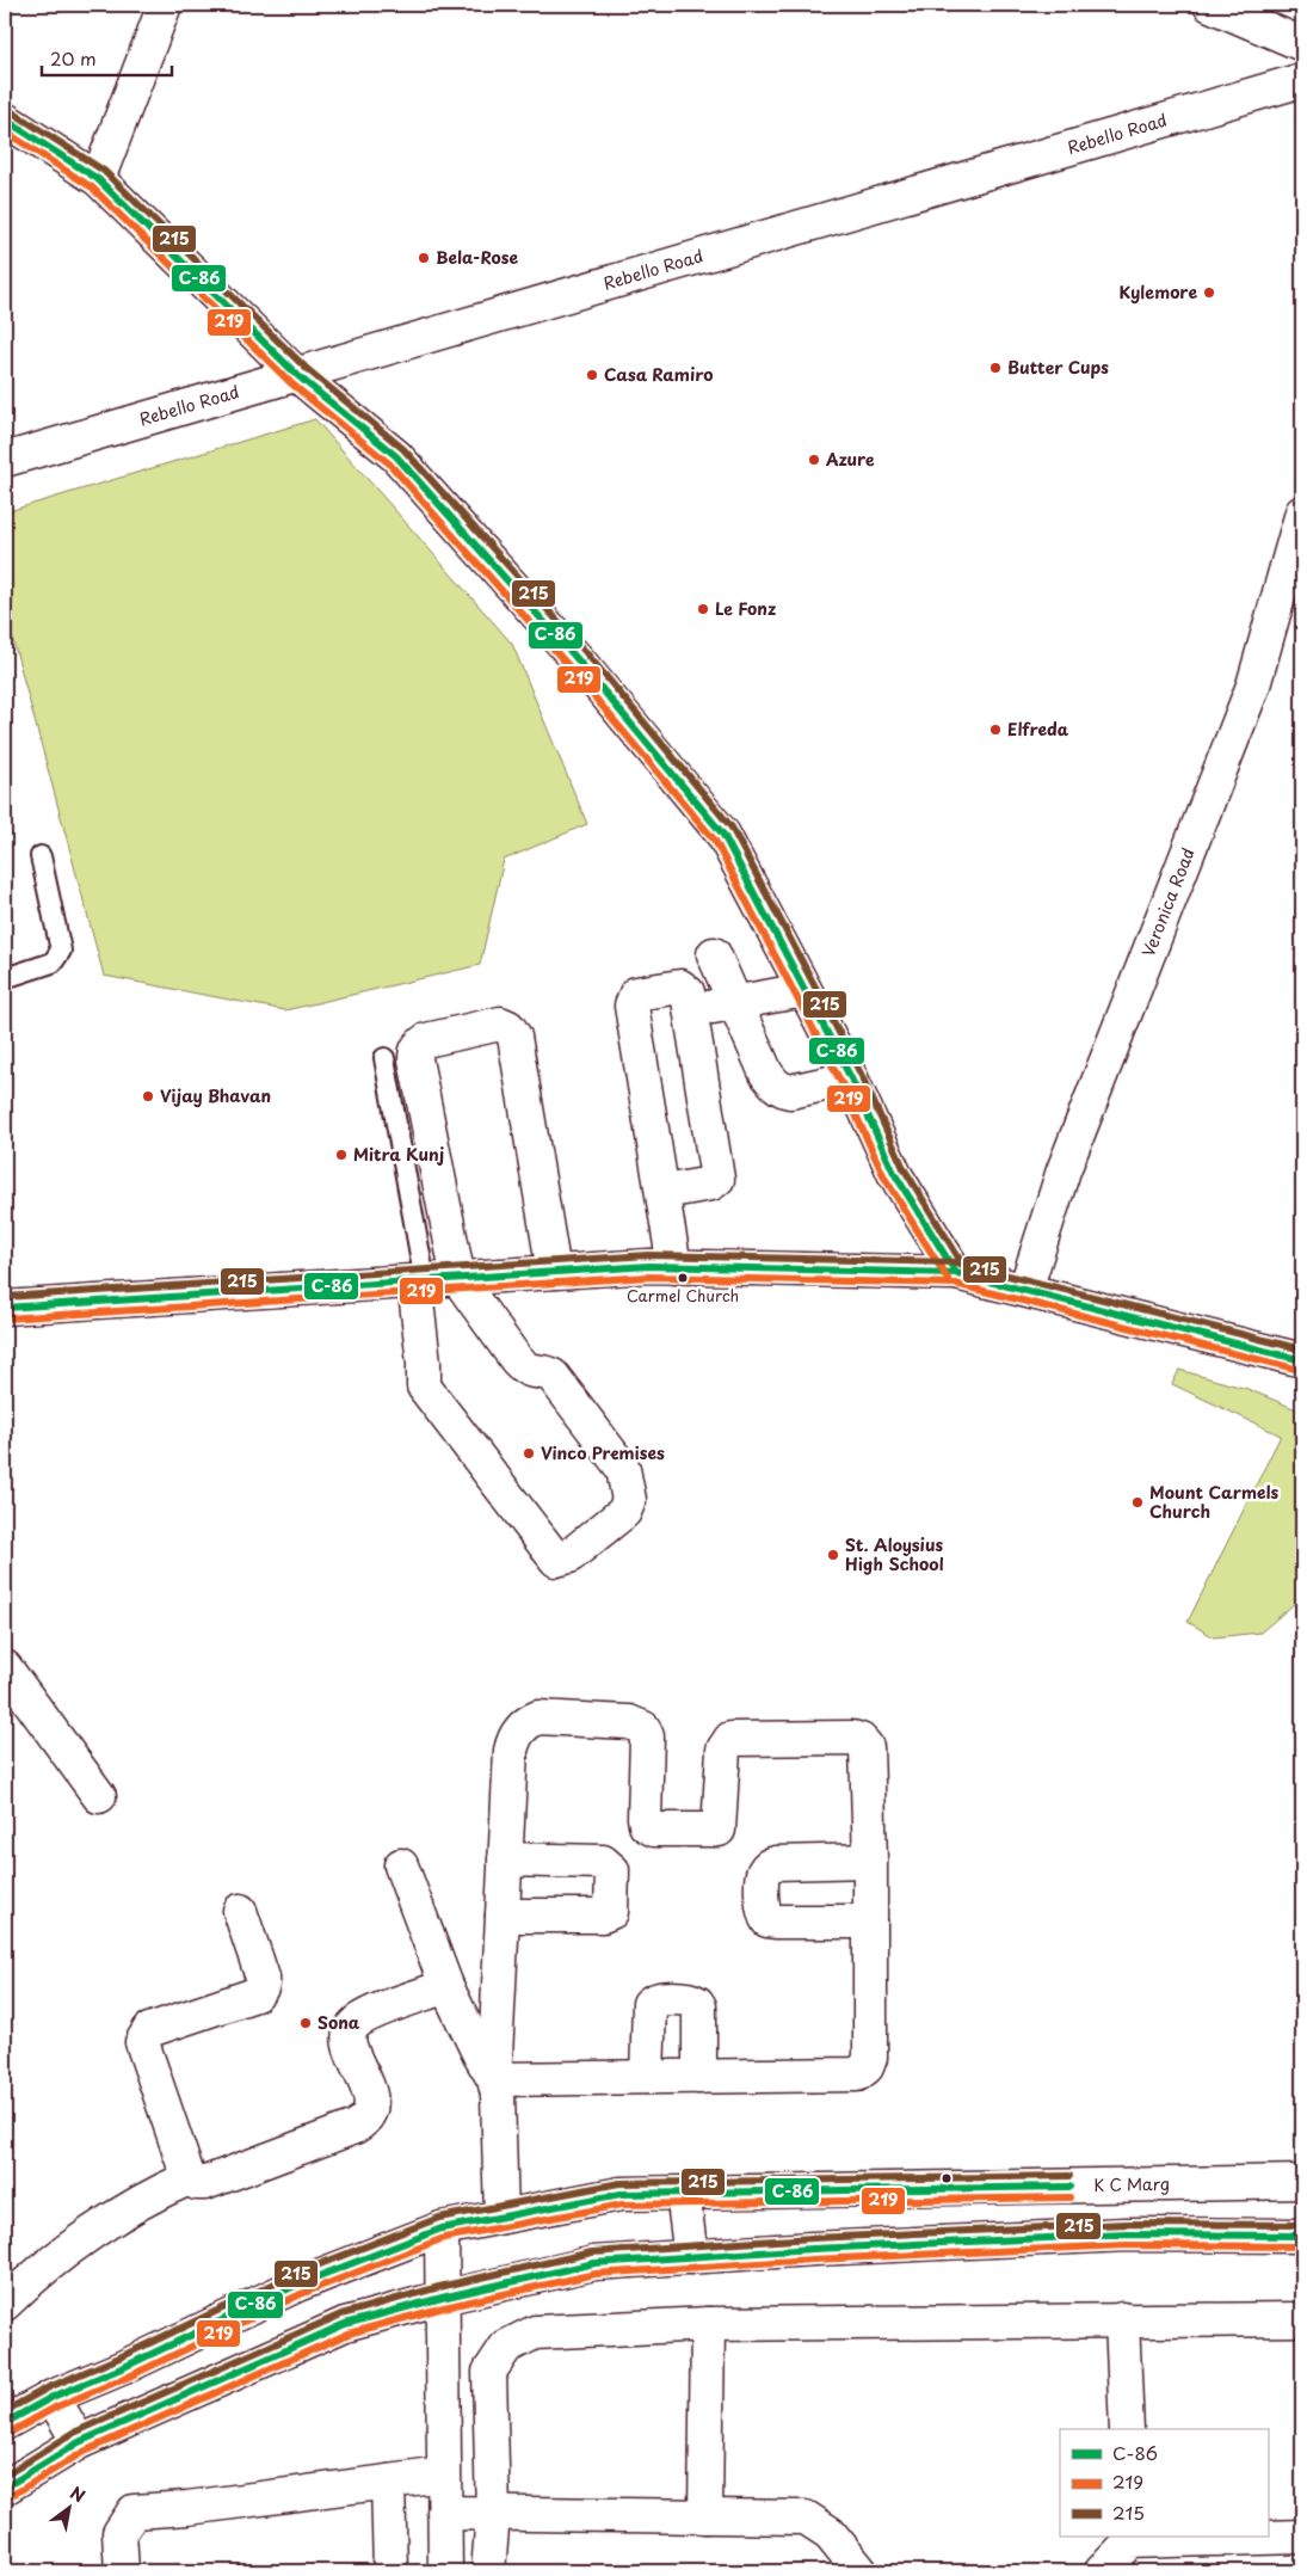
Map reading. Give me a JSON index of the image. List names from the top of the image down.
{
  "streets": {
    "street": ["Rebello Road", "Veronica Road", "K C Marg"]
  },
  "places": [
    "Bela-Rose",
    "Kylemore",
    "Butter Cups",
    "Casa Ramiro",
    "Azure",
    "Le Fonz",
    "Elfreda",
    "Vijay Bhavan",
    "Mitra Kunj",
    "Carmel Church",
    "Vinco Premises",
    "Mount Carmels Church",
    "St. Aloysius High School",
    "Sona"
  ],
  "lines": ["transit line 215", "transit line C-86", "transit line 219"],
  "legend": ["C-86", "219", "215"],
  "scale_bar": "20 m",
  "north": "top right"
}
